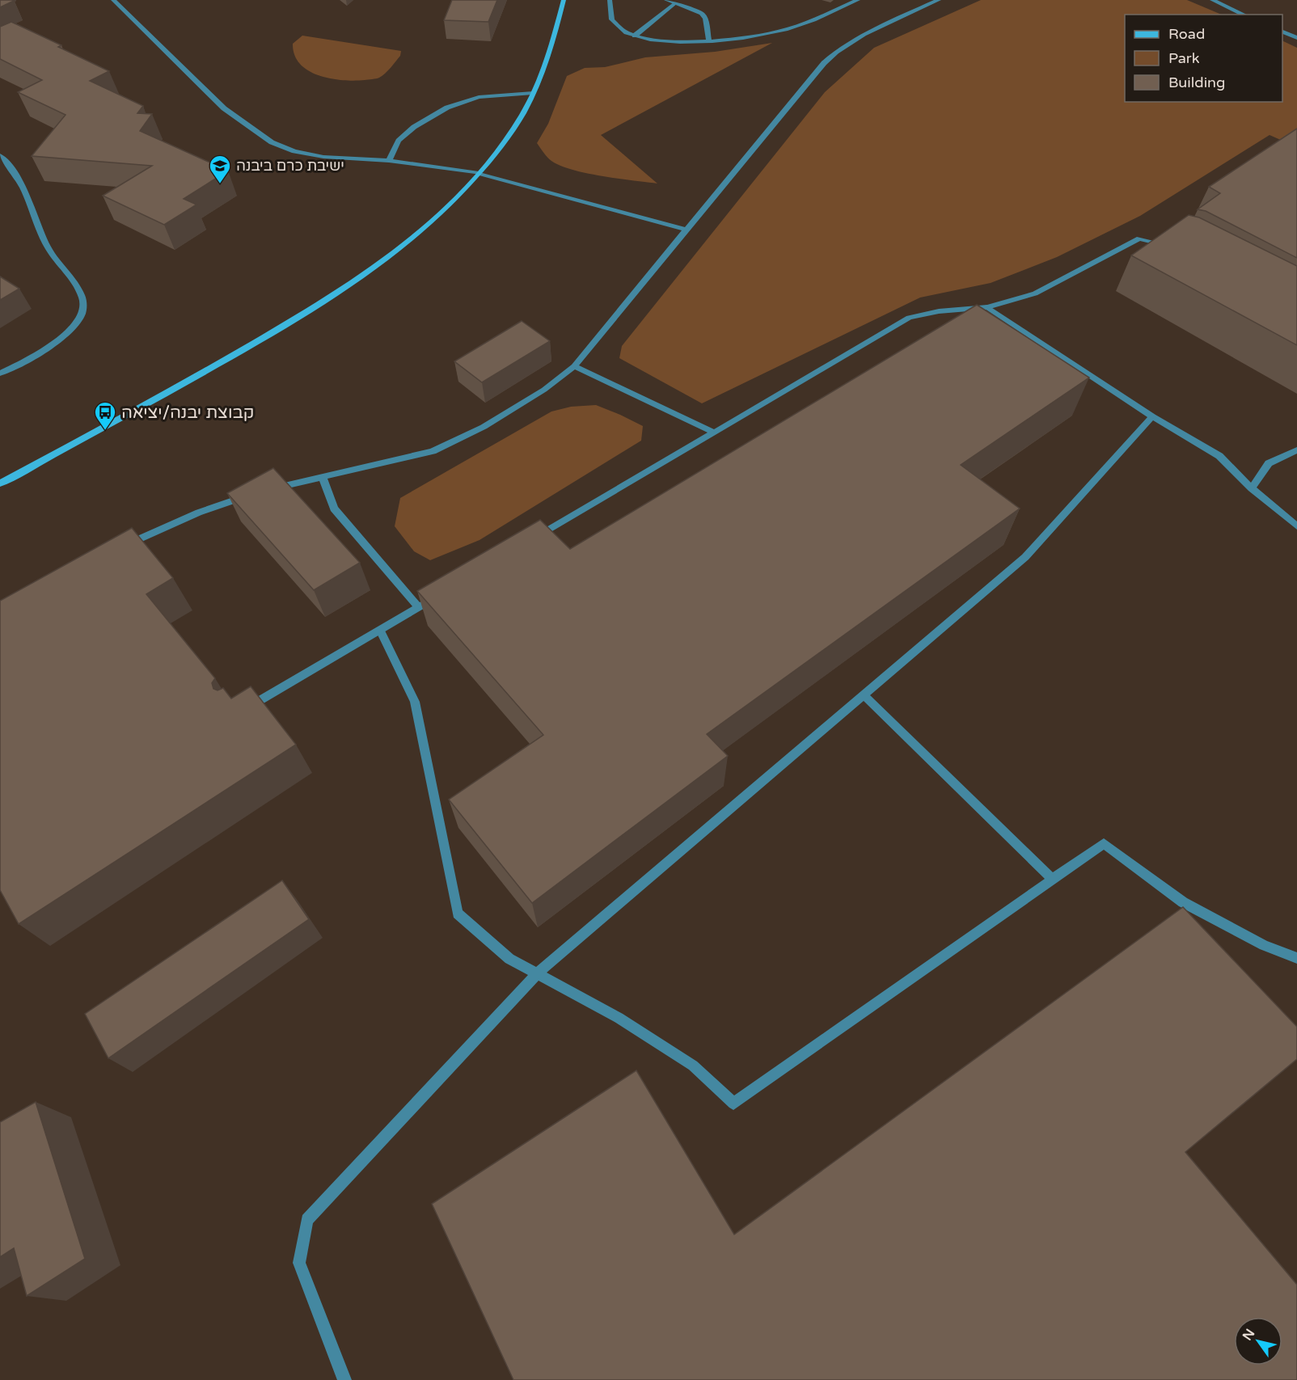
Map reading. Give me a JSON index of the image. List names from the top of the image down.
{
  "places": {
    "school or university": ["ישיבת כרם ביבנה"],
    "bus stop": ["קבוצת יבנה/יציאה"]
  },
  "legend": ["Road", "Park", "Building"],
  "north": "top left"
}
